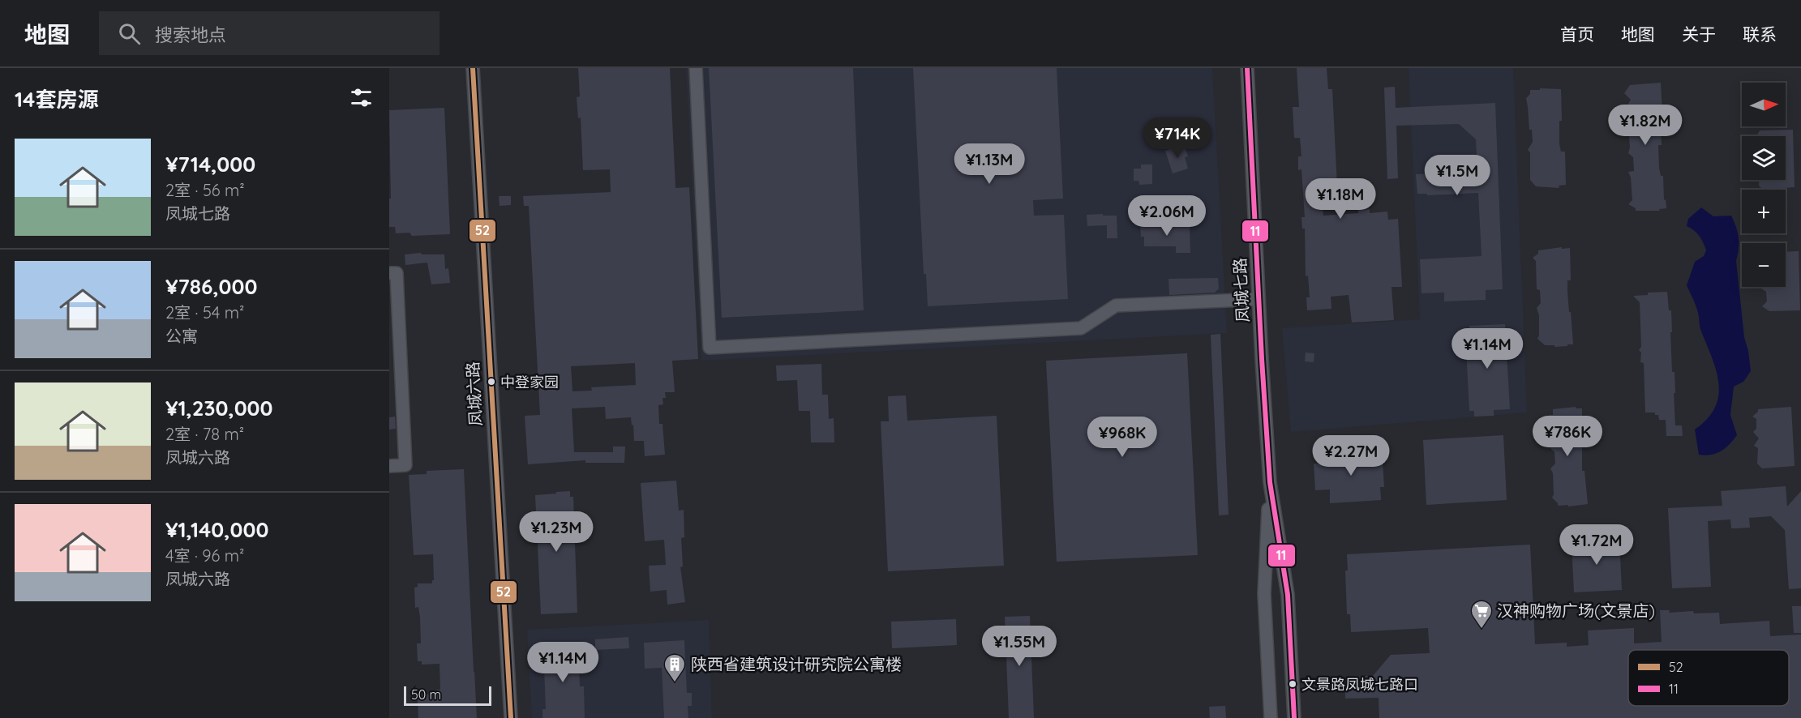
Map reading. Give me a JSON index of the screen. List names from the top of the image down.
{
  "streets": {
    "street": ["凤城七路", "凤城六路"]
  },
  "places": {
    "other": ["中登家园", "文景路凤城七路口"],
    "supermarket": ["汉神购物广场(文景店)"],
    "building": ["陕西省建筑设计研究院公寓楼"]
  },
  "lines": ["transit line 52", "transit line 11"],
  "legend": ["52", "11"],
  "scale_bar": "50 m",
  "north": "right",
  "page": {
    "header": "地图",
    "search": "搜索地点",
    "nav": [
      "首页",
      "地图",
      "关于",
      "联系"
    ],
    "heading": "14套房源",
    "map_buttons": ["+", "−"],
    "price": [
      "¥1.82M",
      "¥714K",
      "¥1.13M",
      "¥1.5M",
      "¥1.18M",
      "¥2.06M",
      "¥1.14M",
      "¥786K",
      "¥968K",
      "¥2.27M",
      "¥1.23M",
      "¥1.72M",
      "¥1.55M",
      "¥1.14M"
    ],
    "list": [
      {
        "name": "¥714,000",
        "note": "2室 · 56 m² · 凤城七路"
      },
      {
        "name": "¥786,000",
        "note": "2室 · 54 m² · 公寓"
      },
      {
        "name": "¥1,230,000",
        "note": "2室 · 78 m² · 凤城六路"
      },
      {
        "name": "¥1,140,000",
        "note": "4室 · 96 m² · 凤城六路"
      }
    ],
    "scale": "50 m"
  }
}
